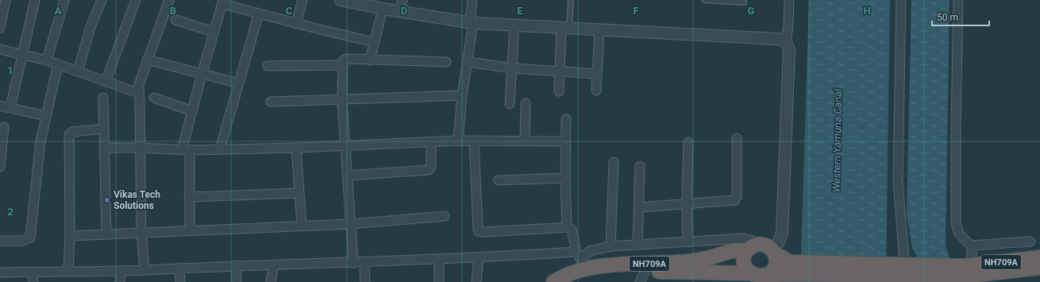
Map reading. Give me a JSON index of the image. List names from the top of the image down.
{
  "streets": {
    "highway": ["NH709A"]
  },
  "water": ["Western Yamuna Canal"],
  "places": ["Vikas Tech Solutions"],
  "scale_bar": "50 m",
  "grid": {
    "columns": [
      "A",
      "B",
      "C",
      "D",
      "E",
      "F",
      "G",
      "H"
    ],
    "rows": ["1", "2"]
  }
}
